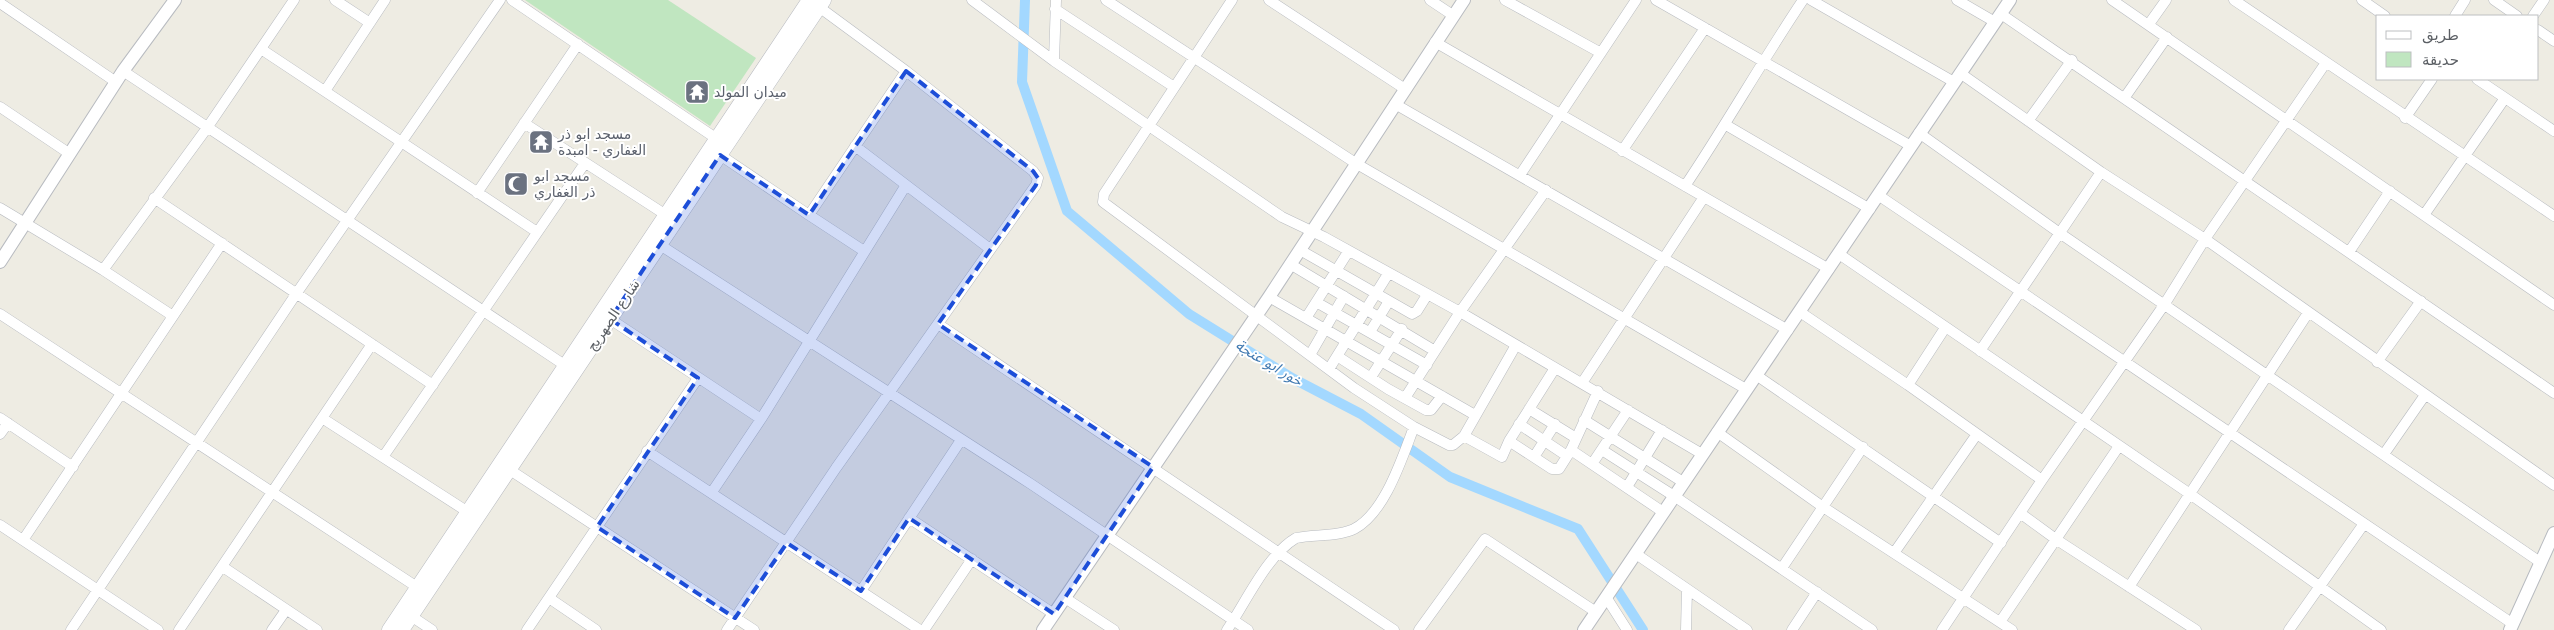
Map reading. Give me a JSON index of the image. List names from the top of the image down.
{
  "streets": {
    "main road": ["شارع الصهريج"]
  },
  "water": ["خور ابو عنجة"],
  "places": {
    "temple": ["ميدان المولد", "مسجد ابو ذر الغفاري - امبدة"],
    "mosque": ["مسجد ابو ذر الغفاري"]
  },
  "legend": ["طريق", "حديقة"]
}
